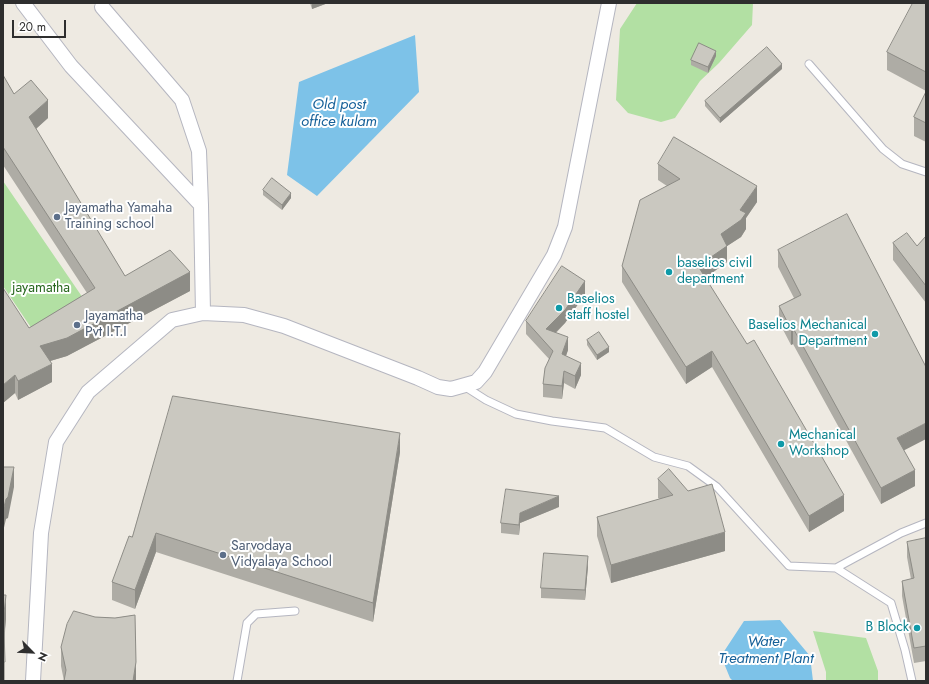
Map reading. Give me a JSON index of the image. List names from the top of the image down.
{
  "water": ["Old post office kulam", "Water Treatment Plant"],
  "parks": ["jayamatha"],
  "places": [
    "Jayamatha Yamaha Training school",
    "baselios civil department",
    "Baselios staff hostel",
    "Jayamatha Pvt I.T.I",
    "Baselios Mechanical Department",
    "Mechanical Workshop",
    "Sarvodaya Vidyalaya School",
    "B Block"
  ],
  "scale_bar": "20 m",
  "north": "bottom right"
}
